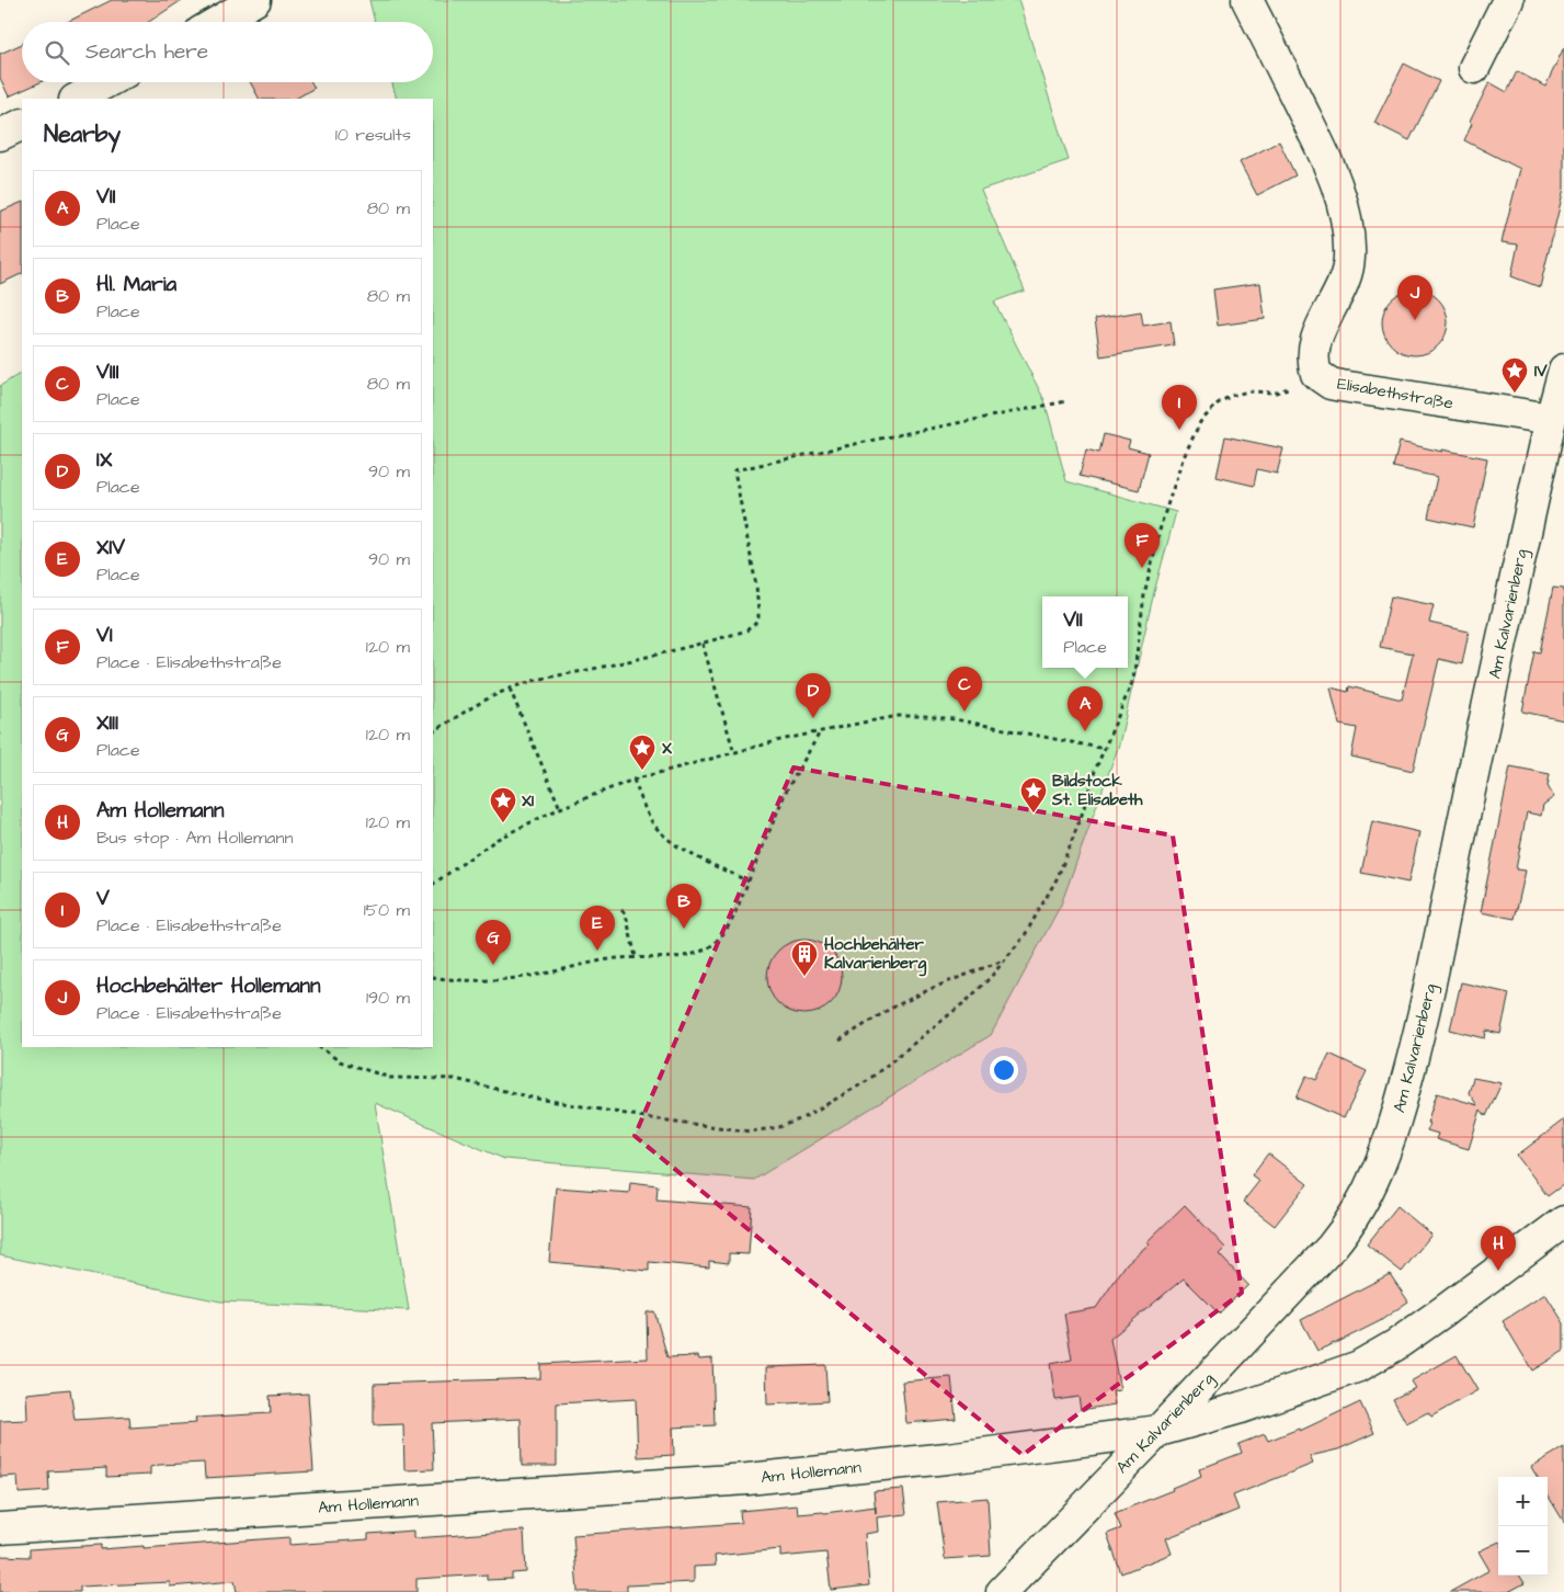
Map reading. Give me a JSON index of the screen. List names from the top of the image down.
{
  "streets": {
    "street": ["Elisabethstraße", "Am Kalvarienberg", "Am Hollemann"]
  },
  "crossings": [
    ["Elisabethstraße", "Am Kalvarienberg"],
    ["Am Kalvarienberg", "Am Hollemann"]
  ],
  "places": {
    "place": [
      "IV",
      "X",
      "Bildstock St. Elisabeth",
      "XI"
    ],
    "building": ["Hochbehälter Kalvarienberg"]
  },
  "page": {
    "search": "Search here",
    "heading": ["Nearby", "10 results"],
    "list": [
      {
        "mark": "A",
        "name": "VII",
        "note": "Place",
        "value": "80 m"
      },
      {
        "mark": "B",
        "name": "Hl. Maria",
        "note": "Place",
        "value": "80 m"
      },
      {
        "mark": "C",
        "name": "VIII",
        "note": "Place",
        "value": "80 m"
      },
      {
        "mark": "D",
        "name": "IX",
        "note": "Place",
        "value": "90 m"
      },
      {
        "mark": "E",
        "name": "XIV",
        "note": "Place",
        "value": "90 m"
      },
      {
        "mark": "F",
        "name": "VI",
        "note": "Place · Elisabethstraße",
        "value": "120 m"
      },
      {
        "mark": "G",
        "name": "XIII",
        "note": "Place",
        "value": "120 m"
      },
      {
        "mark": "H",
        "name": "Am Hollemann",
        "note": "Bus stop · Am Hollemann",
        "value": "120 m"
      },
      {
        "mark": "I",
        "name": "V",
        "note": "Place · Elisabethstraße",
        "value": "150 m"
      },
      {
        "mark": "J",
        "name": "Hochbehälter Hollemann",
        "note": "Place · Elisabethstraße",
        "value": "190 m"
      }
    ],
    "pins": [
      "J",
      "I",
      "F",
      "C",
      "D",
      "A",
      "B",
      "E",
      "G",
      "H"
    ],
    "popup": ["VII", "Place"],
    "map_buttons": ["+", "−"]
  }
}
